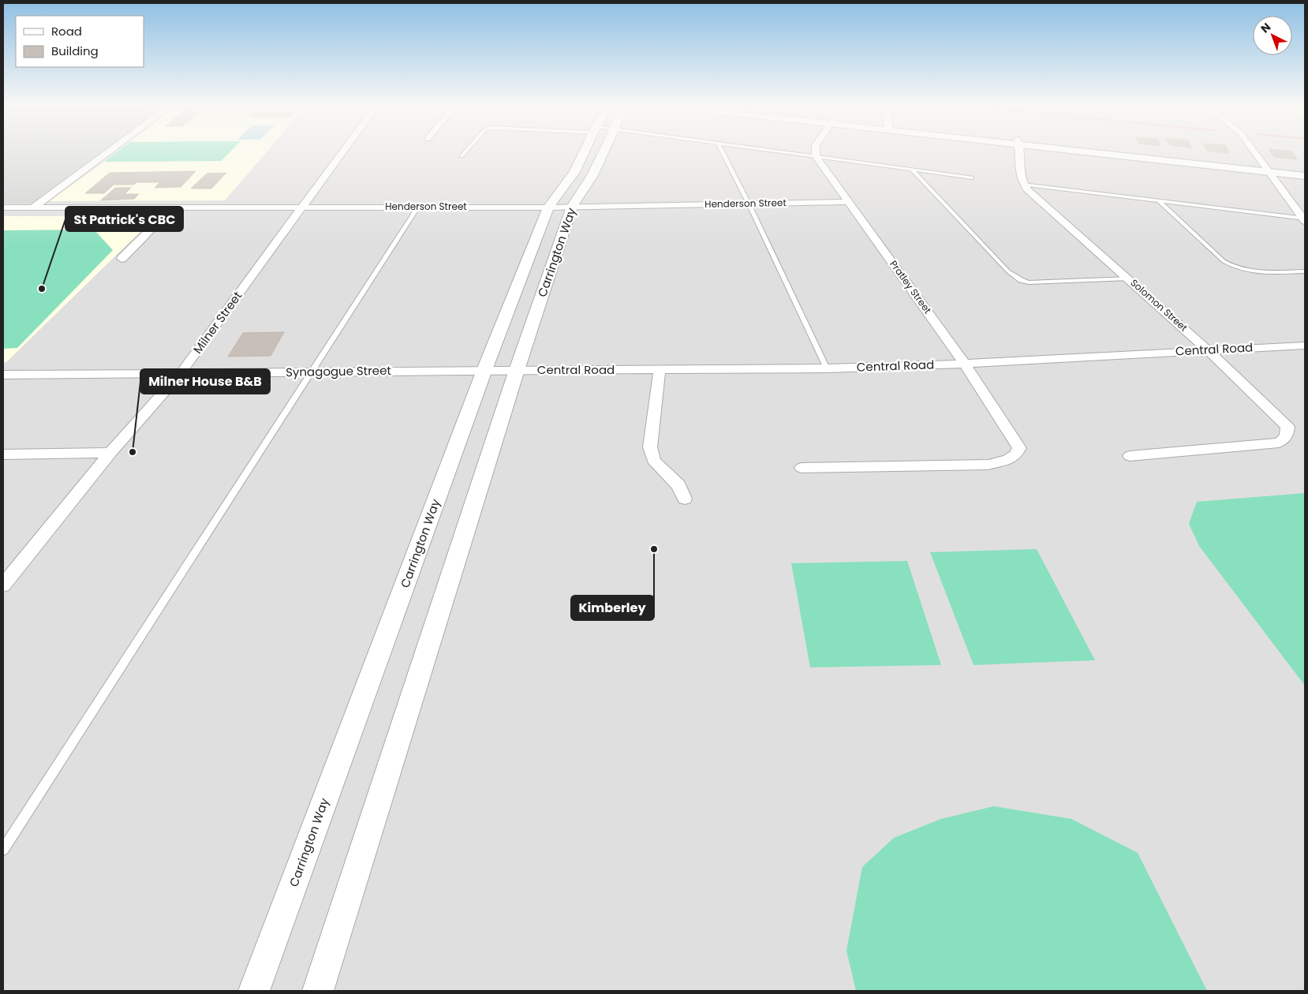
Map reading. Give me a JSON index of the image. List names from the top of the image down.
{
  "streets": {
    "street": [
      "Henderson Street",
      "Carrington Way",
      "Pratley Street",
      "Solomon Street",
      "Milner Street",
      "Central Road",
      "Synagogue Street"
    ]
  },
  "crossings": [
    ["Henderson Street", "Carrington Way"],
    ["Henderson Street", "Pratley Street"],
    ["Henderson Street", "Milner Street"],
    ["Carrington Way", "Central Road"],
    ["Carrington Way", "Synagogue Street"],
    ["Pratley Street", "Central Road"],
    ["Solomon Street", "Central Road"],
    ["Milner Street", "Synagogue Street"],
    ["Central Road", "Synagogue Street"]
  ],
  "places": ["St Patrick's CBC", "Milner House B&B", "Kimberley"],
  "legend": ["Road", "Building"],
  "north": "top left"
}
